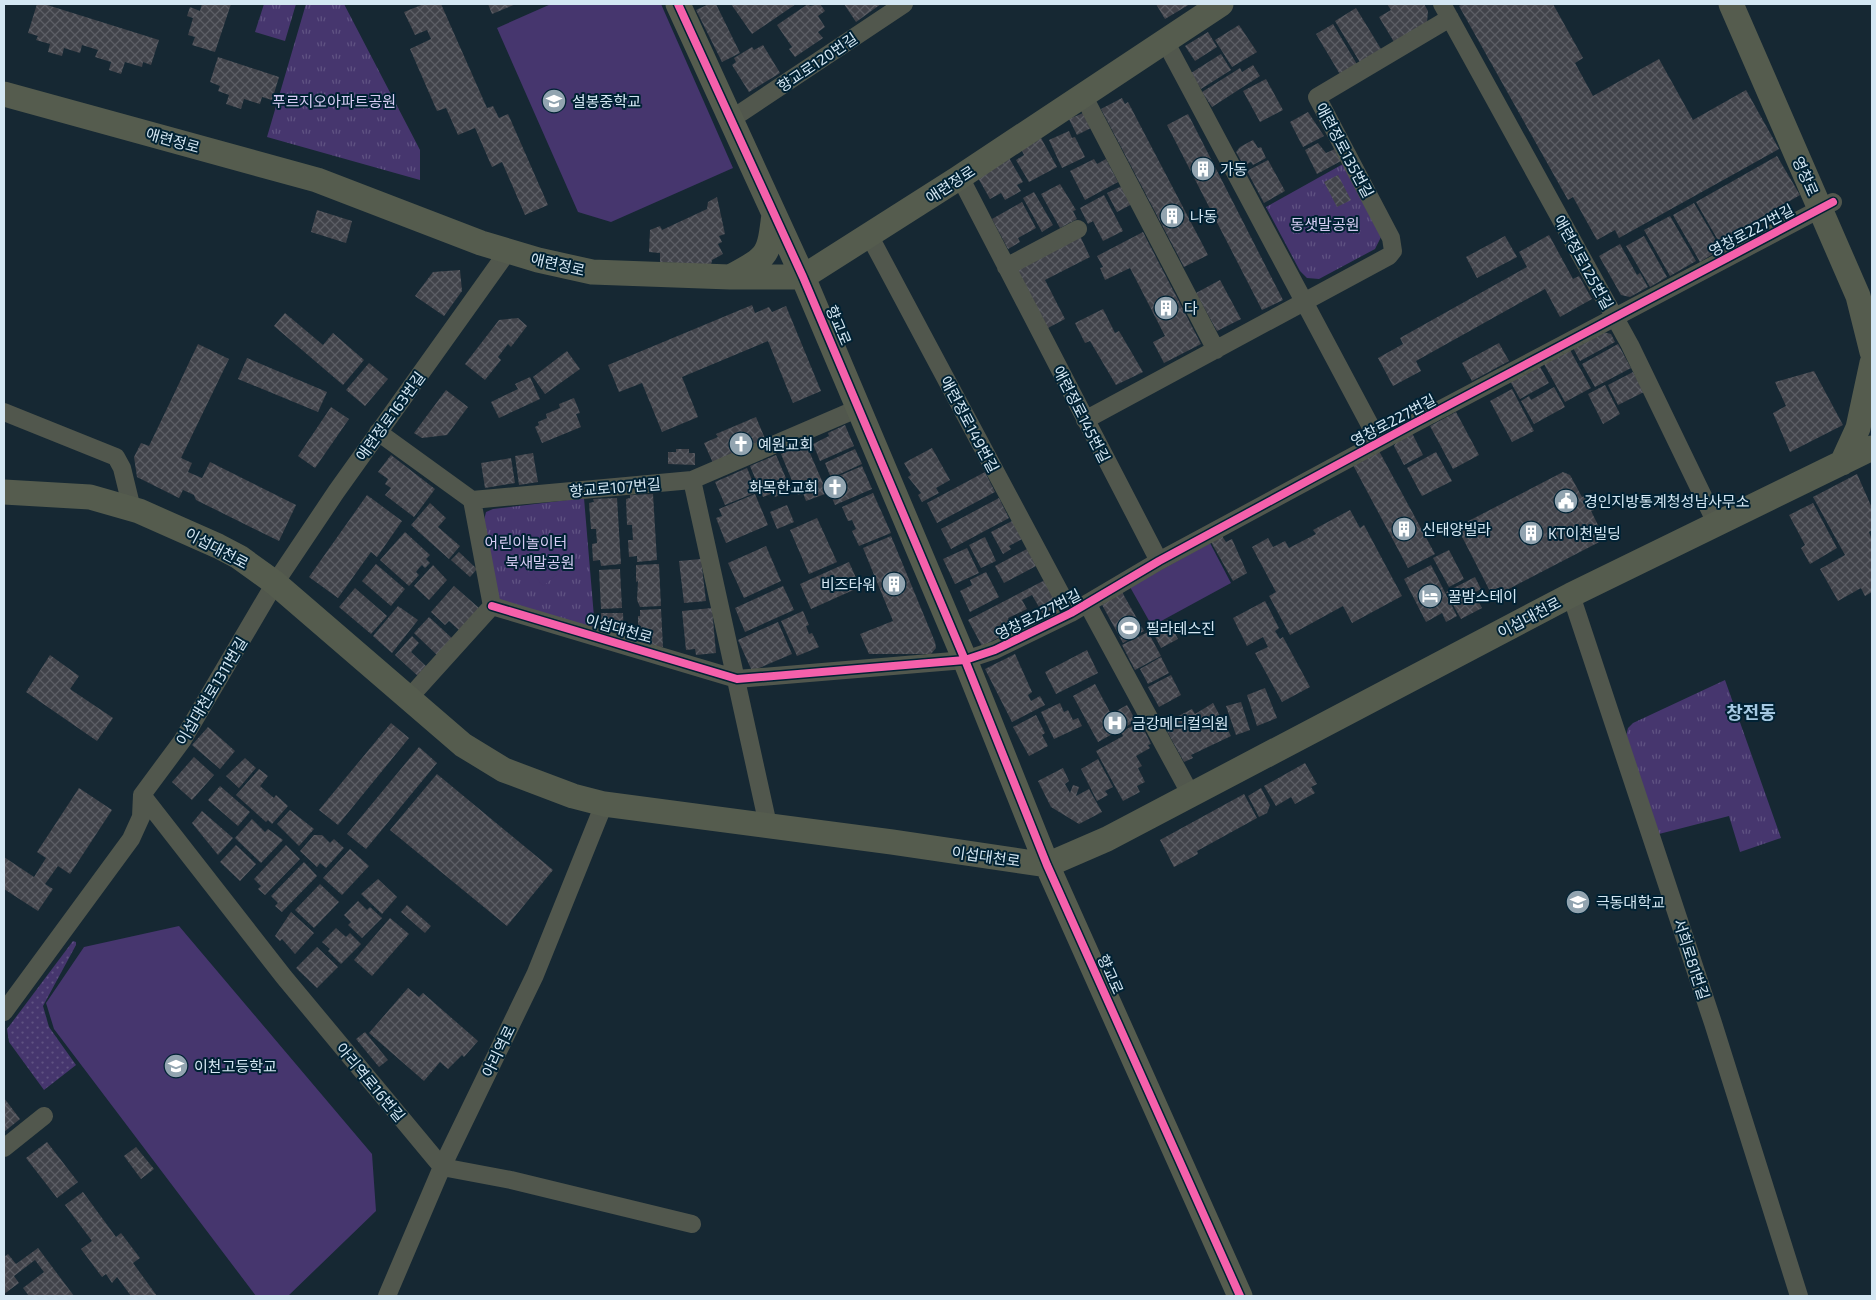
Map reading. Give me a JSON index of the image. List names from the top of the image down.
{
  "streets": {
    "street": [
      "향교로120번길",
      "애련정로",
      "애련정로135번길",
      "영창로",
      "영창로227번길",
      "애련정로125번길",
      "향교로",
      "애련정로145번길",
      "애련정로163번길",
      "애련정로149번길",
      "향교로107번길",
      "이섭대천로",
      "이섭대천로1311번길",
      "서희로81번길",
      "아리역로",
      "아리역로16번길"
    ]
  },
  "crossings": [
    ["향교로120번길", "향교로"],
    ["애련정로", "향교로"],
    ["애련정로", "애련정로145번길"],
    ["애련정로", "애련정로163번길"],
    ["애련정로", "애련정로149번길"],
    ["애련정로135번길", "애련정로125번길"],
    ["애련정로135번길", "애련정로145번길"],
    ["영창로", "영창로227번길"],
    ["영창로227번길", "애련정로125번길"],
    ["영창로227번길", "향교로"],
    ["영창로227번길", "애련정로145번길"],
    ["영창로227번길", "애련정로149번길"],
    ["애련정로125번길", "이섭대천로"],
    ["향교로", "향교로107번길"],
    ["향교로", "이섭대천로"],
    ["애련정로163번길", "이섭대천로"],
    ["애련정로163번길", "이섭대천로1311번길"],
    ["이섭대천로", "이섭대천로1311번길"],
    ["이섭대천로", "서희로81번길"],
    ["이섭대천로", "아리역로"],
    ["이섭대천로1311번길", "아리역로16번길"],
    ["아리역로", "아리역로16번길"]
  ],
  "districts": ["창전동"],
  "parks": [
    "푸르지오아파트공원",
    "동샛말공원",
    "어린이놀이터",
    "북새말공원"
  ],
  "places": {
    "school or university": ["설봉중학교", "극동대학교", "이천고등학교"],
    "building": [
      "가동",
      "나동",
      "다",
      "신태양빌라",
      "KT이천빌딩",
      "비즈타워"
    ],
    "church": ["예원교회", "화목한교회"],
    "public building": ["경인지방통계청성남사무소"],
    "hotel": ["꿀밤스테이"],
    "sports": ["필라테스진"],
    "hospital": ["금강메디컬의원"]
  }
}
